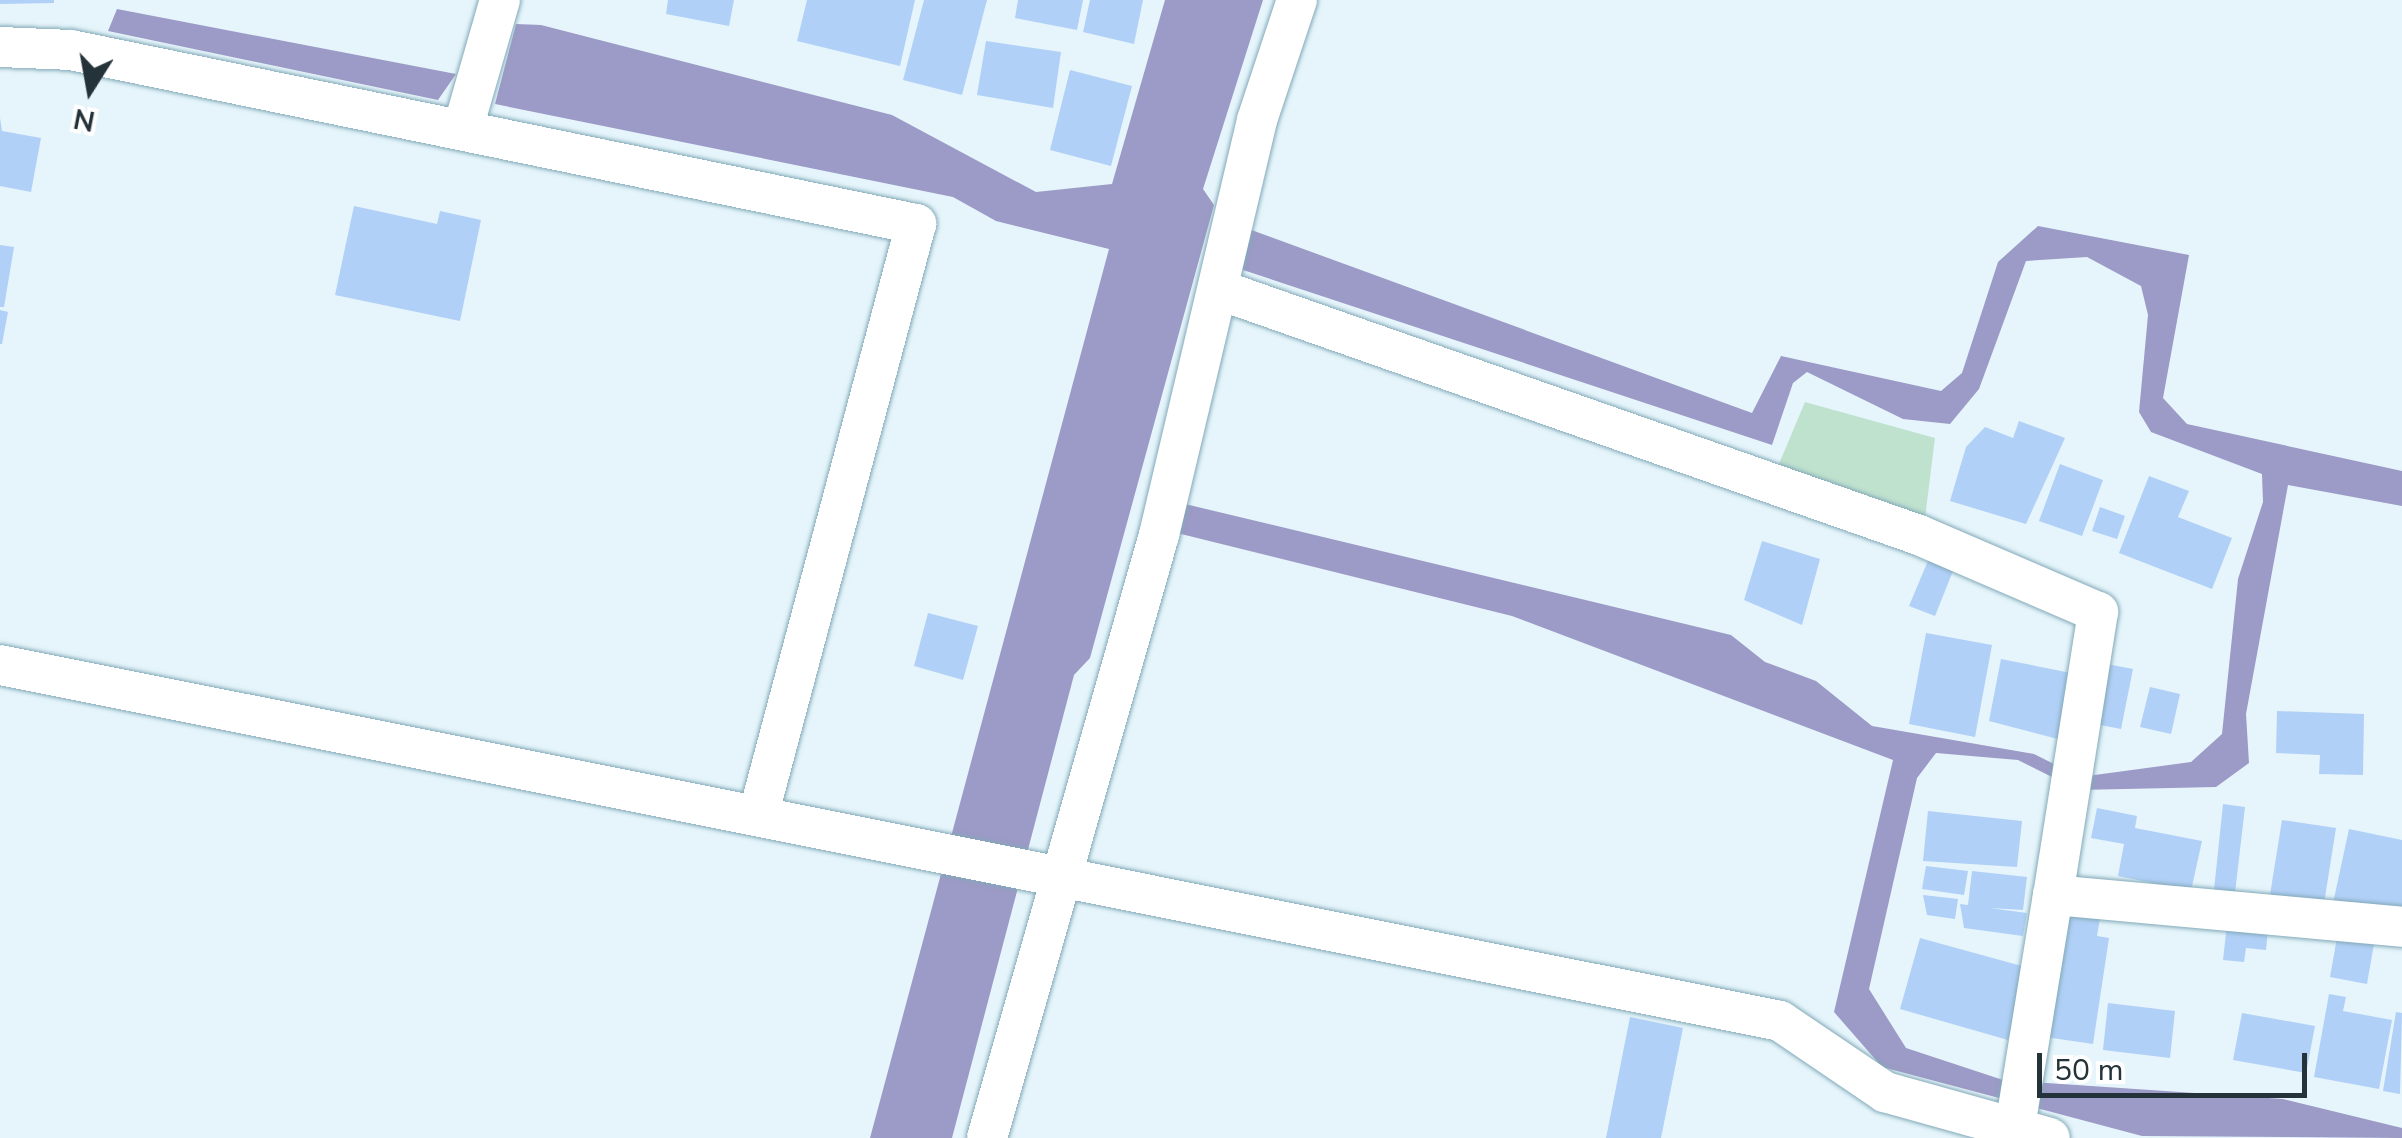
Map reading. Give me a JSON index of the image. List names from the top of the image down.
{
  "scale_bar": "50 m",
  "north": "bottom"
}
